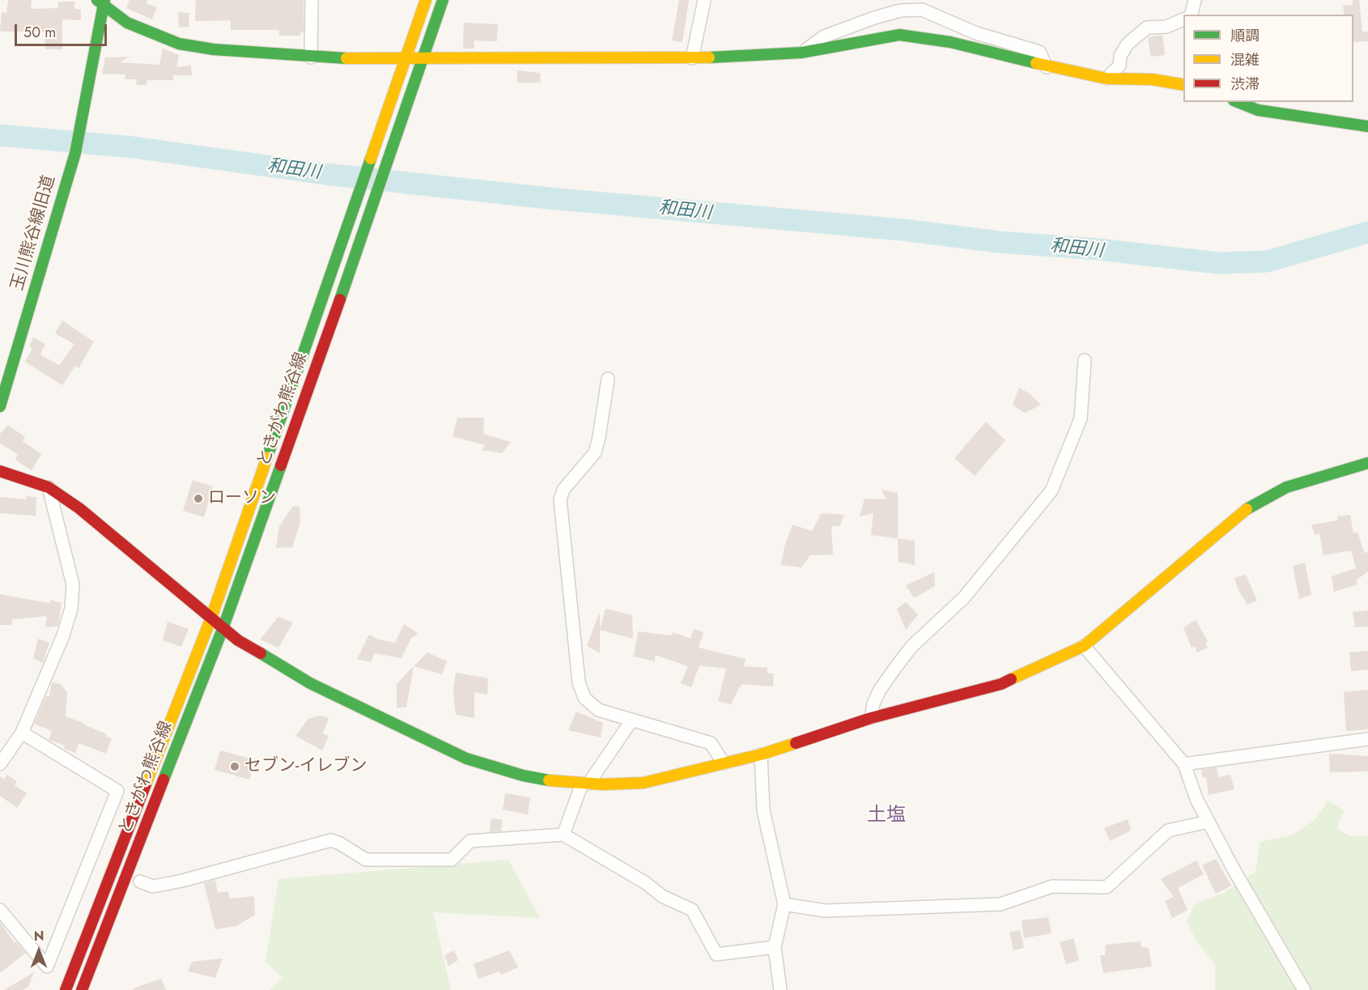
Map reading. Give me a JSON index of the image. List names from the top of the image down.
{
  "streets": {
    "street": ["玉川熊谷線旧道", "ときがわ熊谷線"]
  },
  "districts": ["土塩"],
  "water": ["和田川"],
  "places": ["ローソン", "セブン-イレブン"],
  "legend": ["順調", "混雑", "渋滞"],
  "scale_bar": "50 m",
  "north": "top"
}
